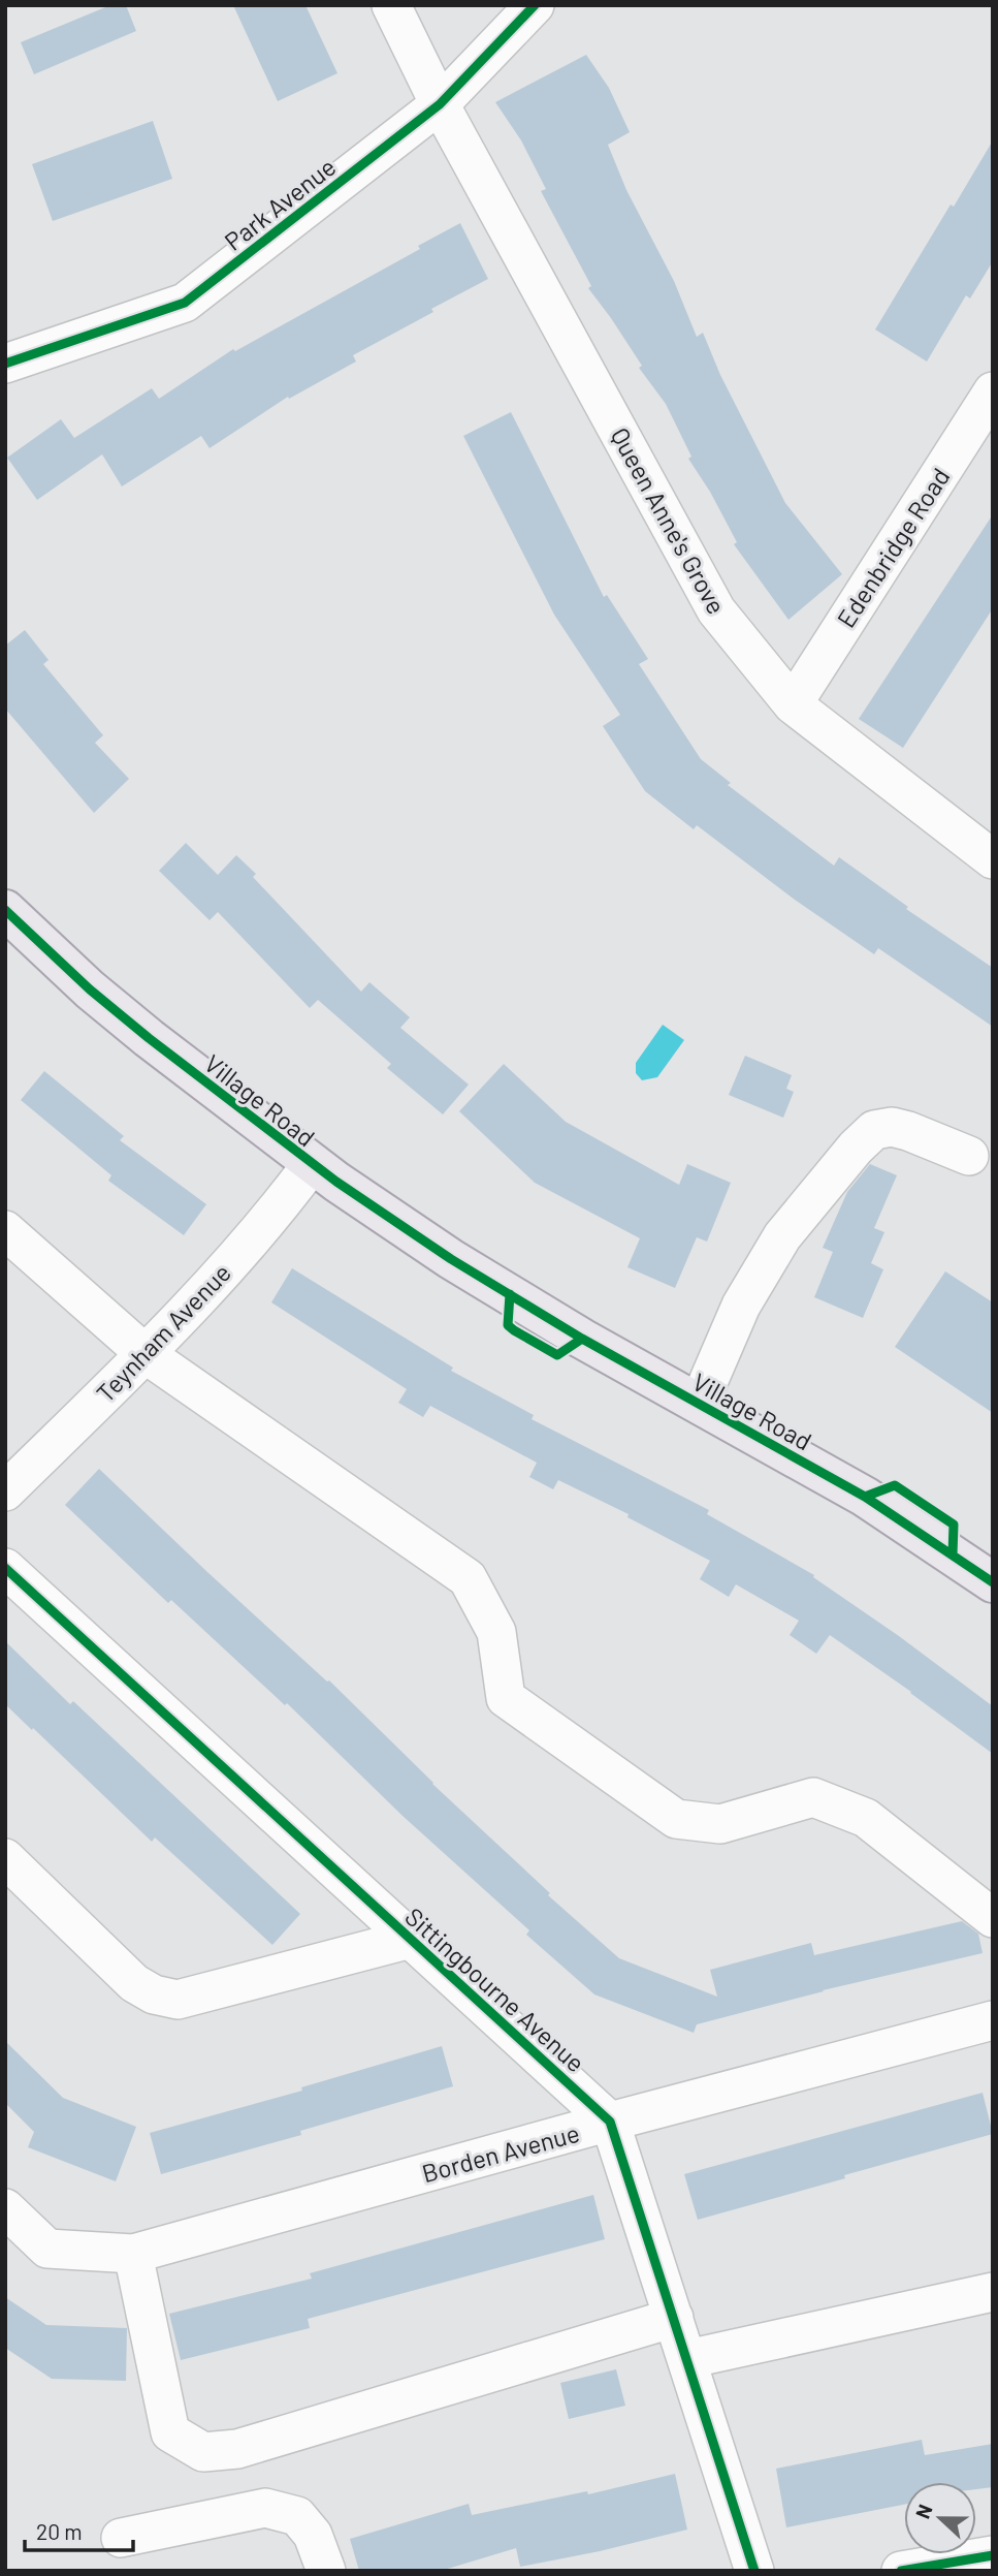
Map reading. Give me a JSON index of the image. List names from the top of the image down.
{
  "streets": {
    "main road": ["Village Road"],
    "street": [
      "Park Avenue",
      "Queen Anne's Grove",
      "Edenbridge Road",
      "Teynham Avenue",
      "Sittingbourne Avenue",
      "Borden Avenue"
    ]
  },
  "crossings": [
    ["Park Avenue", "Queen Anne's Grove"],
    ["Queen Anne's Grove", "Edenbridge Road"],
    ["Village Road", "Teynham Avenue"],
    ["Sittingbourne Avenue", "Borden Avenue"]
  ],
  "scale_bar": "20 m",
  "north": "left"
}
